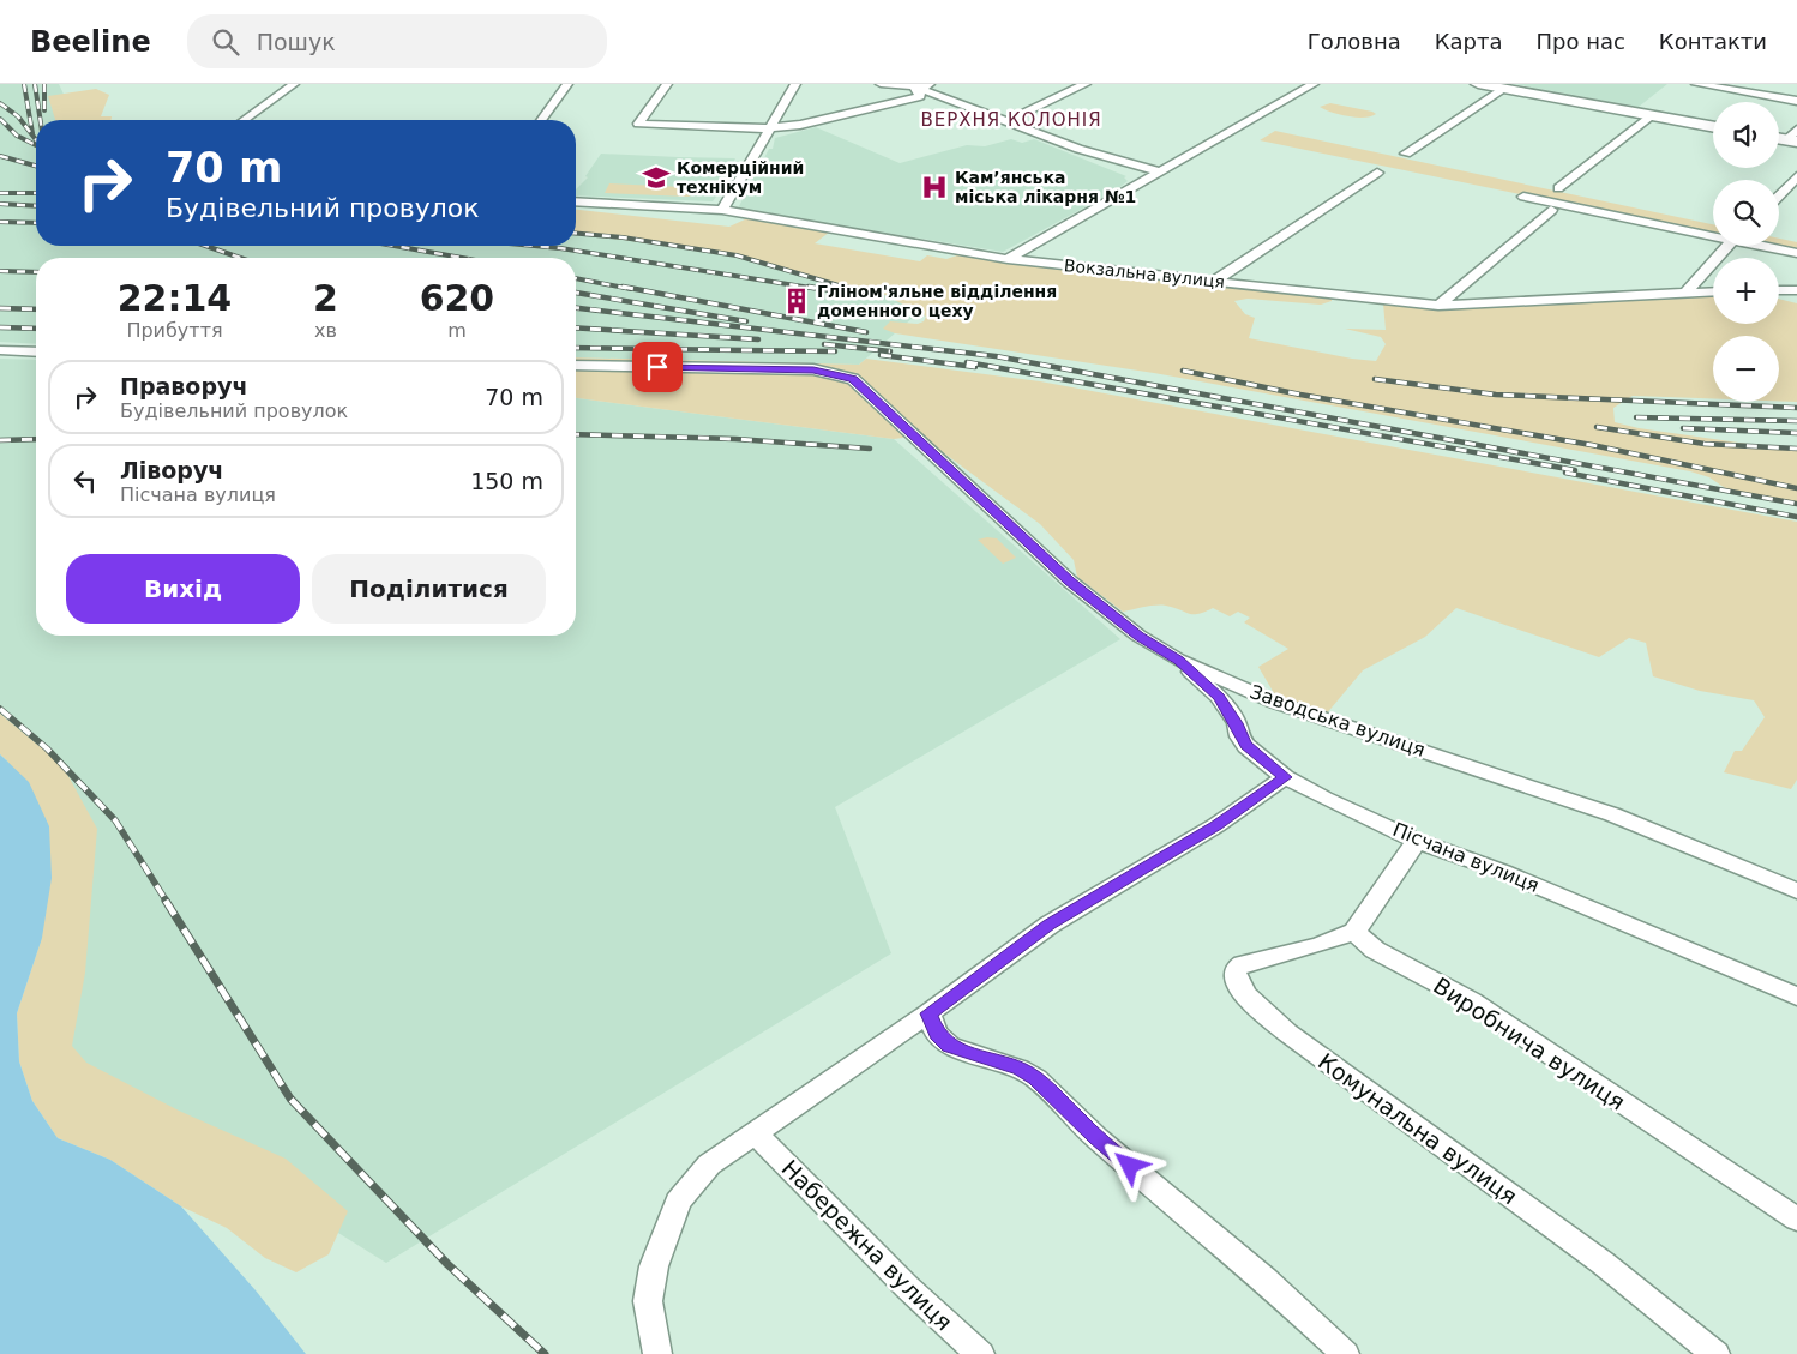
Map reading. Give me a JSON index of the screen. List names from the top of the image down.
{
  "streets": {
    "street": [
      "Вокзальна вулиця",
      "Заводська вулиця",
      "Пісчана вулиця",
      "Виробнича вулиця",
      "Комунальна вулиця",
      "Набережна вулиця"
    ]
  },
  "crossings": [
    ["Заводська вулиця", "Пісчана вулиця"],
    ["Виробнича вулиця", "Комунальна вулиця"]
  ],
  "districts": ["ВЕРХНЯ КОЛОНІЯ"],
  "places": {
    "school or university": ["Комерційний технікум"],
    "hospital": ["Кам’янська міська лікарня №1"],
    "building": ["Гліном'яльне відділення доменного цеху"]
  },
  "page": {
    "header": "Beeline",
    "search": "Пошук",
    "nav": [
      "Головна",
      "Карта",
      "Про нас",
      "Контакти"
    ],
    "map_buttons": ["+", "−"],
    "turn": ["70 m", "Будівельний провулок"],
    "eta": [
      "22:14",
      "Прибуття",
      "2",
      "хв",
      "620",
      "m"
    ],
    "list": [
      {
        "name": "Праворуч",
        "note": "Будівельний провулок",
        "value": "70 m"
      },
      {
        "name": "Ліворуч",
        "note": "Пісчана вулиця",
        "value": "150 m"
      }
    ],
    "buttons": ["Вихід", "Поділитися"]
  }
}
